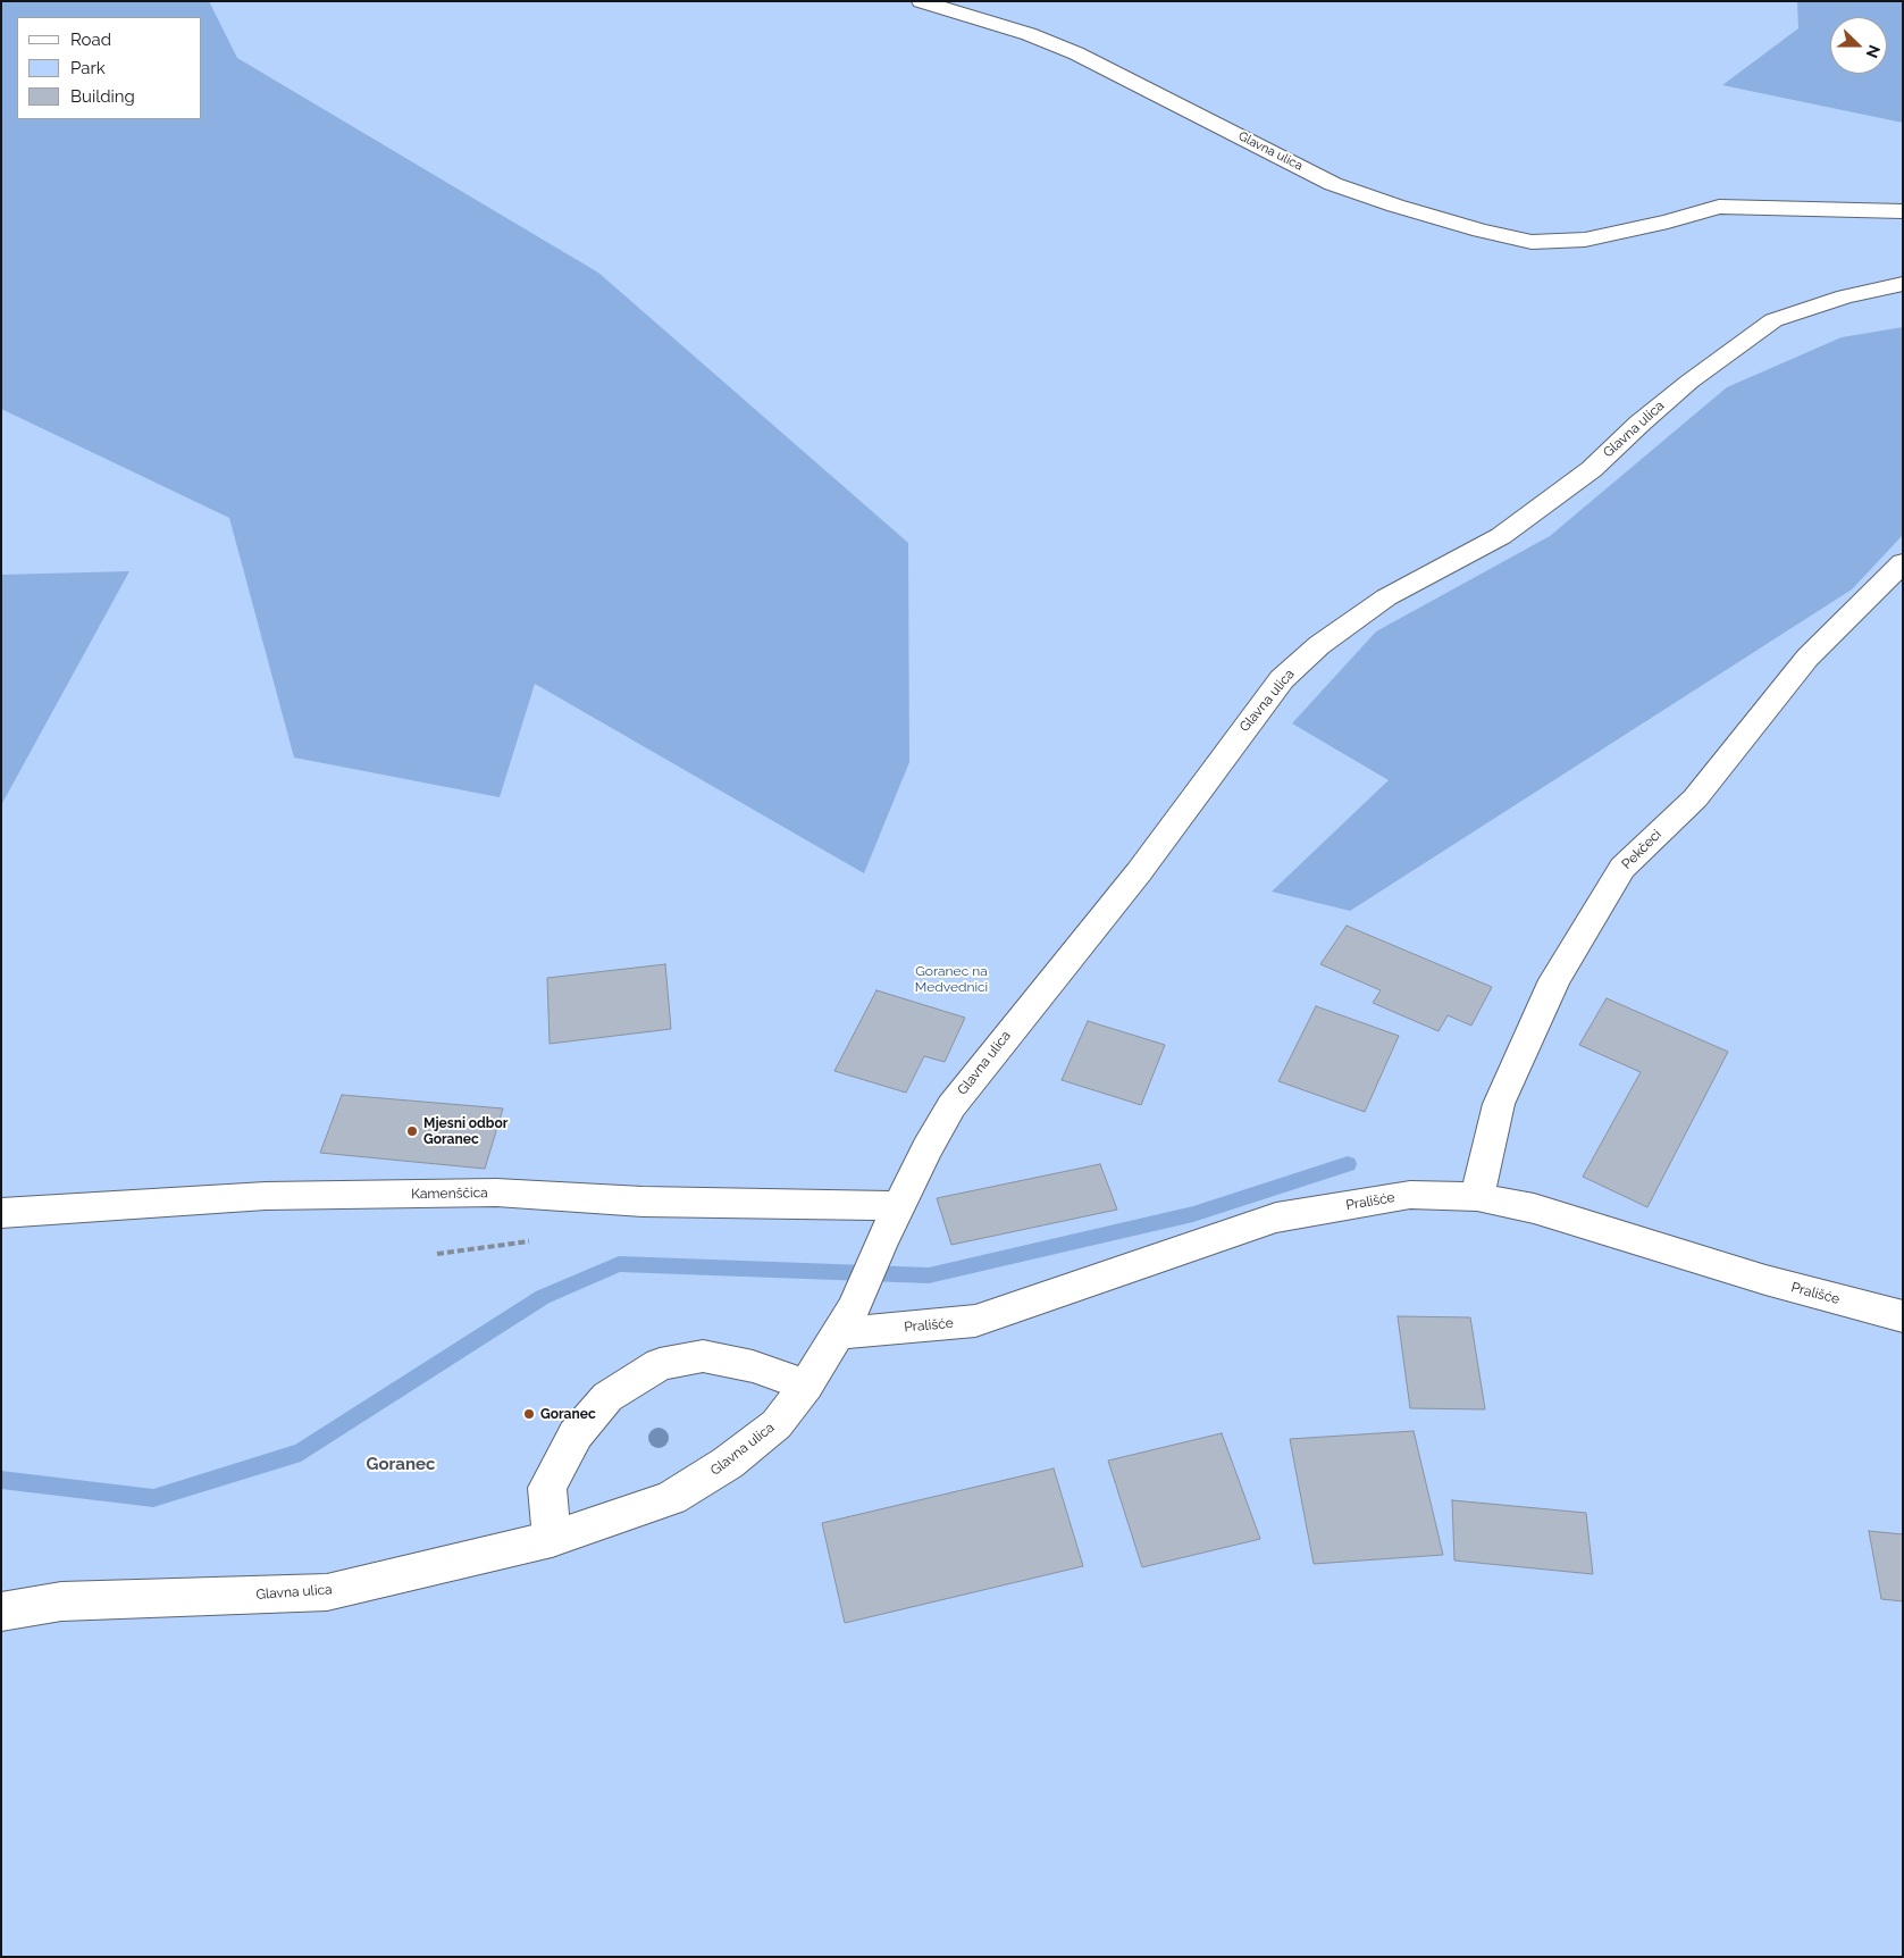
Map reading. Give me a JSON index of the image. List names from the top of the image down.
{
  "streets": {
    "street": [
      "Glavna ulica",
      "Pekčeci",
      "Kamenščica",
      "Prališće"
    ]
  },
  "crossings": [
    ["Glavna ulica", "Kamenščica"],
    ["Glavna ulica", "Prališće"],
    ["Pekčeci", "Prališće"]
  ],
  "districts": ["Goranec"],
  "parks": ["Goranec na Medvednici"],
  "places": ["Mjesni odbor Goranec", "Goranec"],
  "legend": ["Road", "Park", "Building"],
  "north": "right"
}
